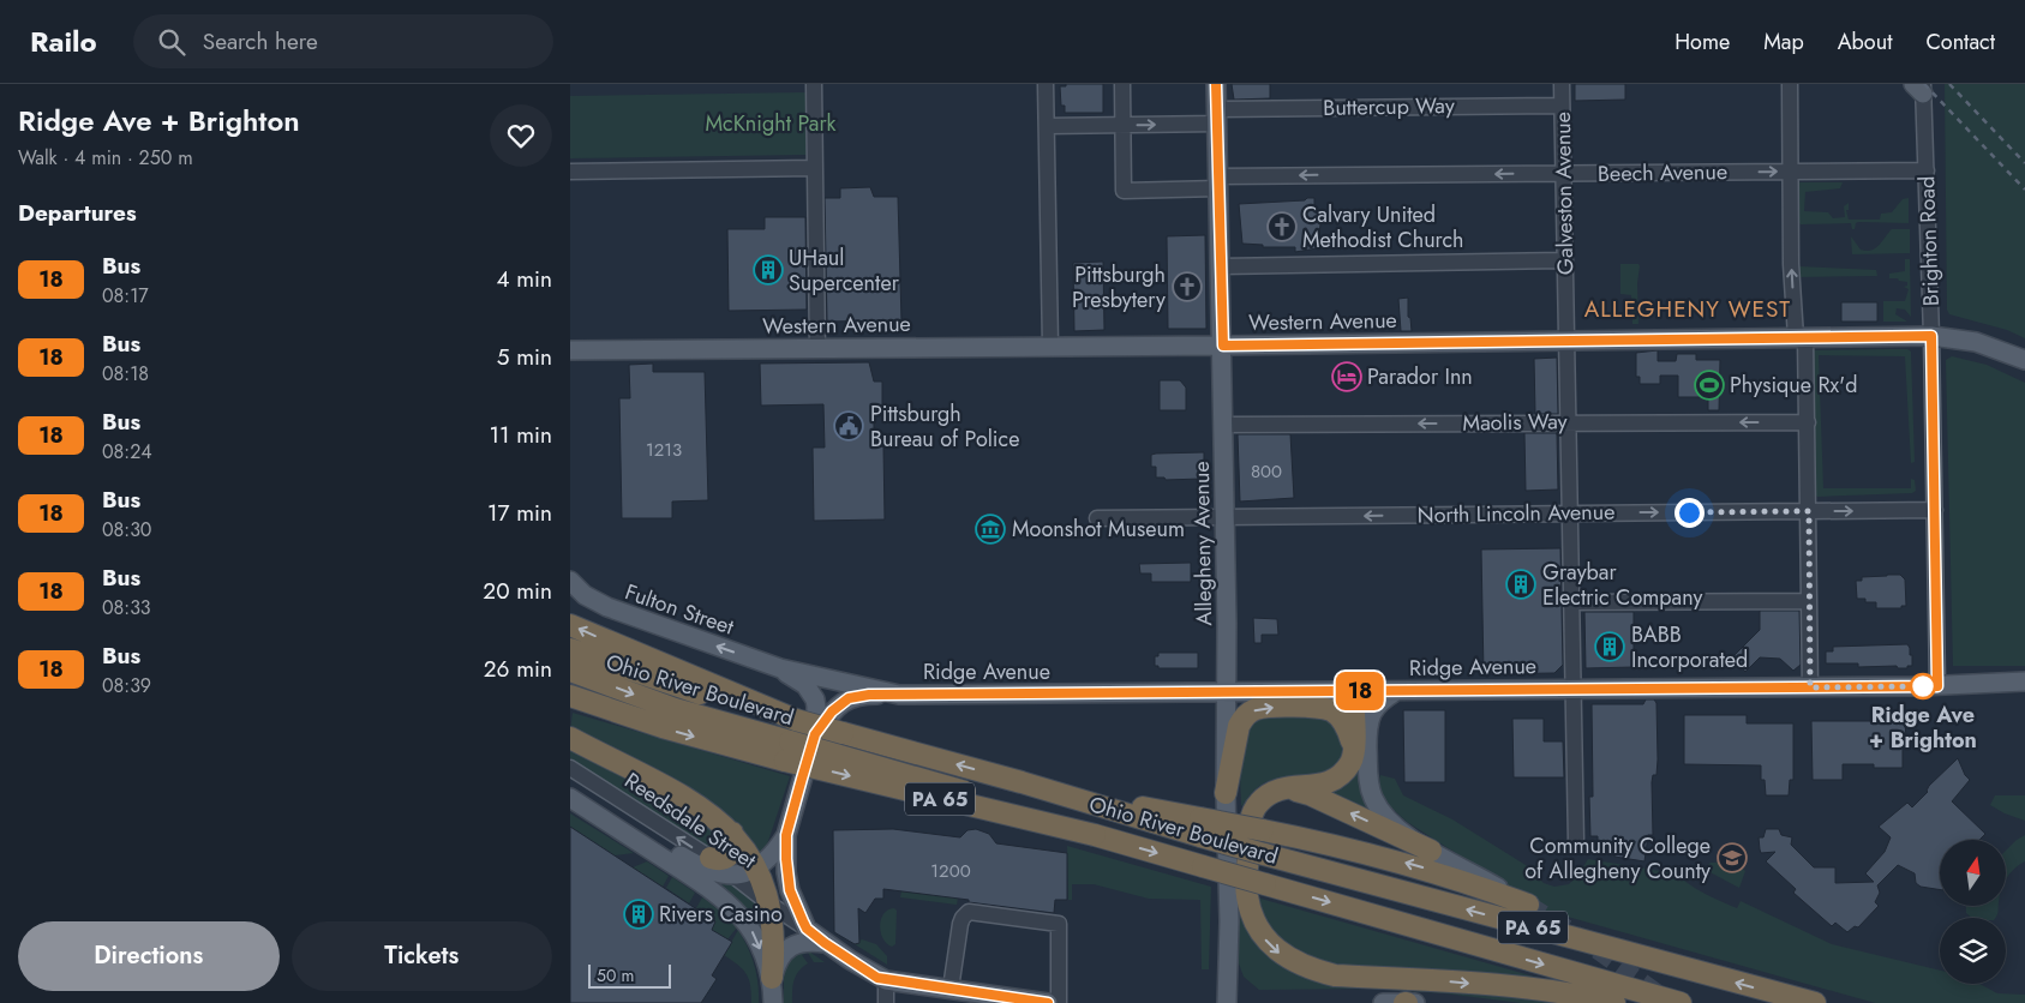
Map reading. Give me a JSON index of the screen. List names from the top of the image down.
{
  "streets": {
    "highway": ["Ohio River Boulevard", "PA 65"],
    "main road": [
      "Western Avenue",
      "Allegheny Avenue",
      "Fulton Street",
      "Ridge Avenue",
      "Reedsdale Street"
    ],
    "street": [
      "Buttercup Way",
      "Beech Avenue",
      "Galveston Avenue",
      "Brighton Road",
      "Maolis Way",
      "North Lincoln Avenue"
    ]
  },
  "crossings": [
    ["Buttercup Way", "Beech Avenue"],
    ["Buttercup Way", "Galveston Avenue"],
    ["Buttercup Way", "Allegheny Avenue"],
    ["Beech Avenue", "Galveston Avenue"],
    ["Beech Avenue", "Brighton Road"],
    ["Beech Avenue", "Allegheny Avenue"],
    ["Galveston Avenue", "Western Avenue"],
    ["Galveston Avenue", "Maolis Way"],
    ["Galveston Avenue", "North Lincoln Avenue"],
    ["Galveston Avenue", "Ridge Avenue"],
    ["Brighton Road", "Western Avenue"],
    ["Brighton Road", "North Lincoln Avenue"],
    ["Brighton Road", "Ridge Avenue"],
    ["Western Avenue", "Allegheny Avenue"],
    ["Maolis Way", "Allegheny Avenue"],
    ["North Lincoln Avenue", "Allegheny Avenue"],
    ["Allegheny Avenue", "Ridge Avenue"],
    ["Fulton Street", "Ridge Avenue"]
  ],
  "one_way": ["Maolis Way", "Fulton Street"],
  "districts": ["ALLEGHENY WEST"],
  "parks": ["McKnight Park"],
  "places": {
    "church": ["Calvary United Methodist Church", "Pittsburgh Presbytery"],
    "building": [
      "UHaul Supercenter",
      "Graybar Electric Company",
      "BABB Incorporated",
      "Rivers Casino"
    ],
    "hotel": ["Parador Inn"],
    "sports": ["Physique Rx'd"],
    "public building": ["Pittsburgh Bureau of Police"],
    "museum": ["Moonshot Museum"],
    "other": ["Ridge Ave + Brighton"],
    "school or university": ["Community College of Allegheny County"]
  },
  "lines": ["bus line 18"],
  "house_numbers": ["1213", "800", "1200"],
  "scale_bar": "50 m",
  "north": "top",
  "page": {
    "header": "Railo",
    "search": "Search here",
    "nav": [
      "Home",
      "Map",
      "About",
      "Contact"
    ],
    "heading": [
      ["Ridge Ave + Brighton", "Walk · 4 min · 250 m"],
      "Departures"
    ],
    "on_map": "18",
    "list": [
      {
        "mark": "18",
        "name": "Bus",
        "note": "08:17",
        "value": "4 min"
      },
      {
        "mark": "18",
        "name": "Bus",
        "note": "08:18",
        "value": "5 min"
      },
      {
        "mark": "18",
        "name": "Bus",
        "note": "08:24",
        "value": "11 min"
      },
      {
        "mark": "18",
        "name": "Bus",
        "note": "08:30",
        "value": "17 min"
      },
      {
        "mark": "18",
        "name": "Bus",
        "note": "08:33",
        "value": "20 min"
      },
      {
        "mark": "18",
        "name": "Bus",
        "note": "08:39",
        "value": "26 min"
      }
    ],
    "buttons": ["Directions", "Tickets"],
    "scale": "50 m"
  }
}
